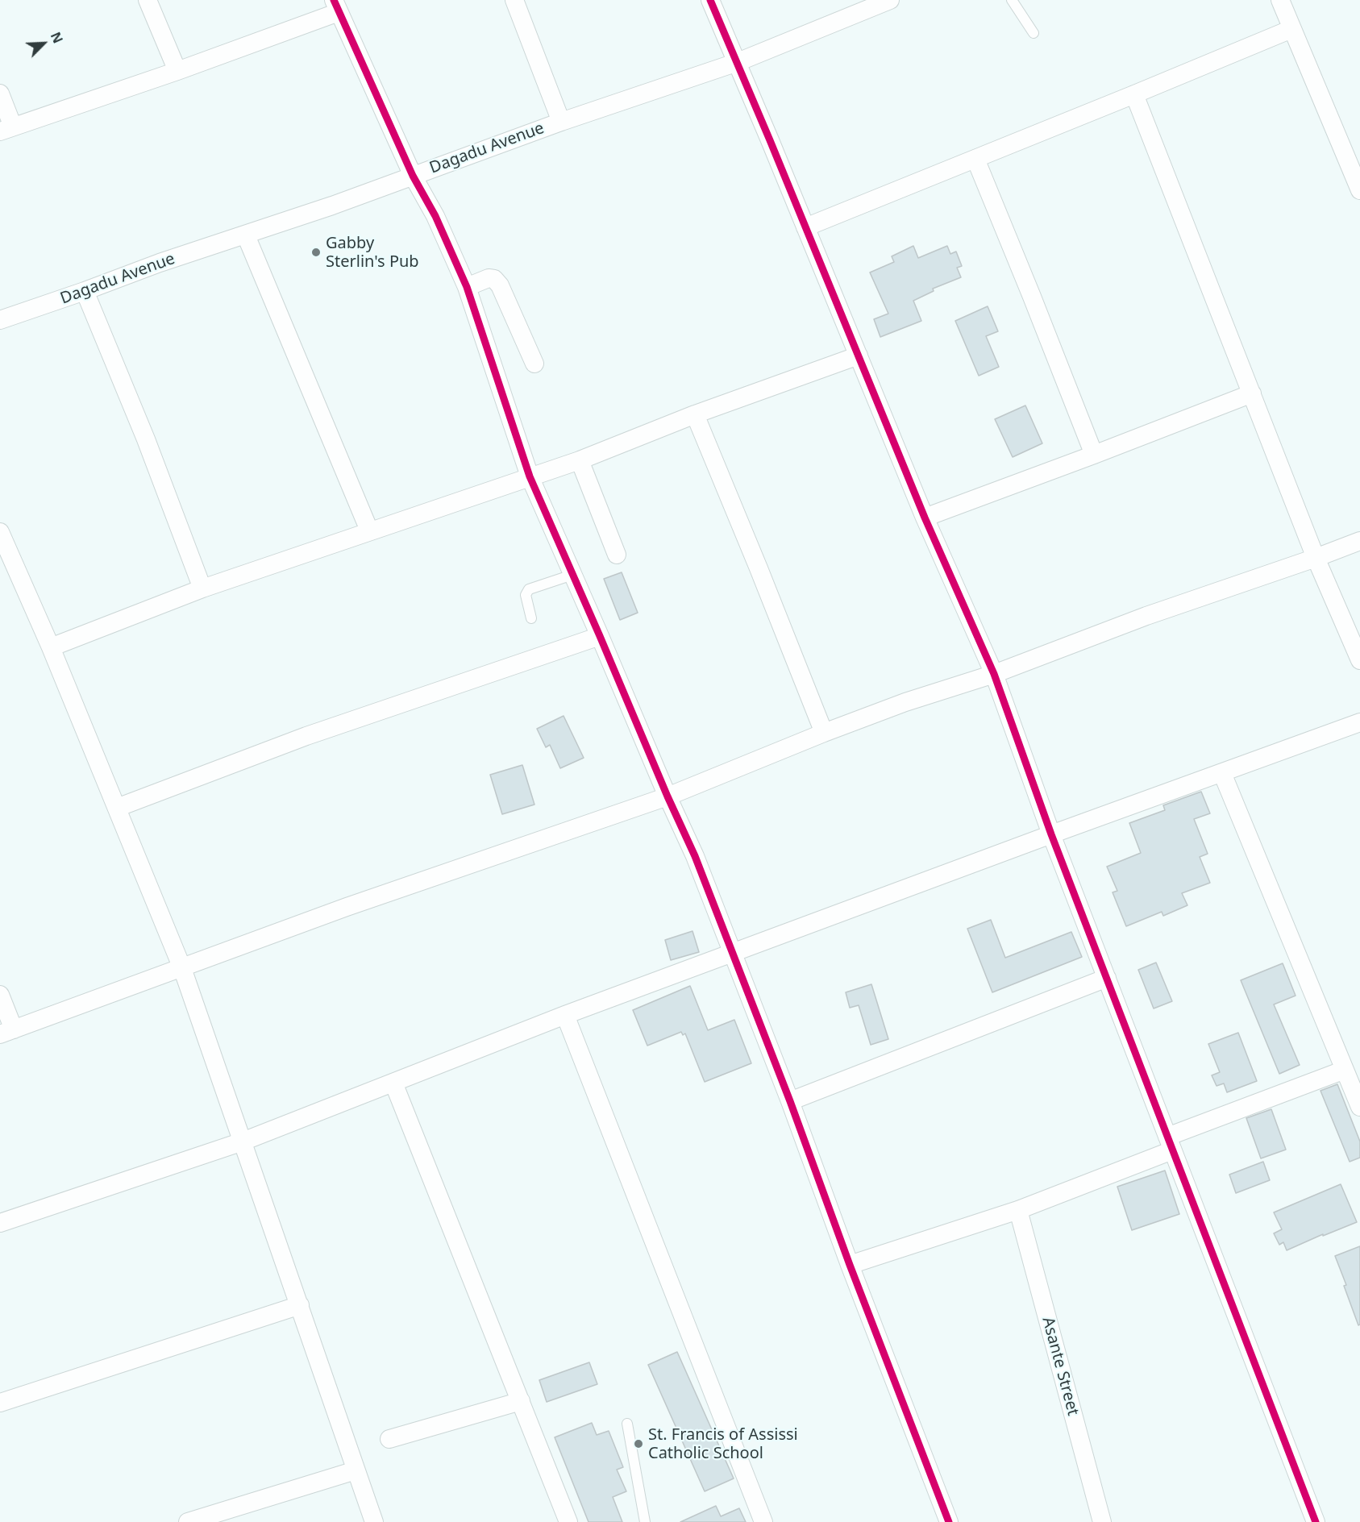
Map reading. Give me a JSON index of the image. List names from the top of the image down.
{
  "streets": {
    "street": ["Dagadu Avenue", "Asante Street"]
  },
  "places": ["Gabby Sterlin's Pub", "St. Francis of Assissi Catholic School"],
  "north": "top right"
}
